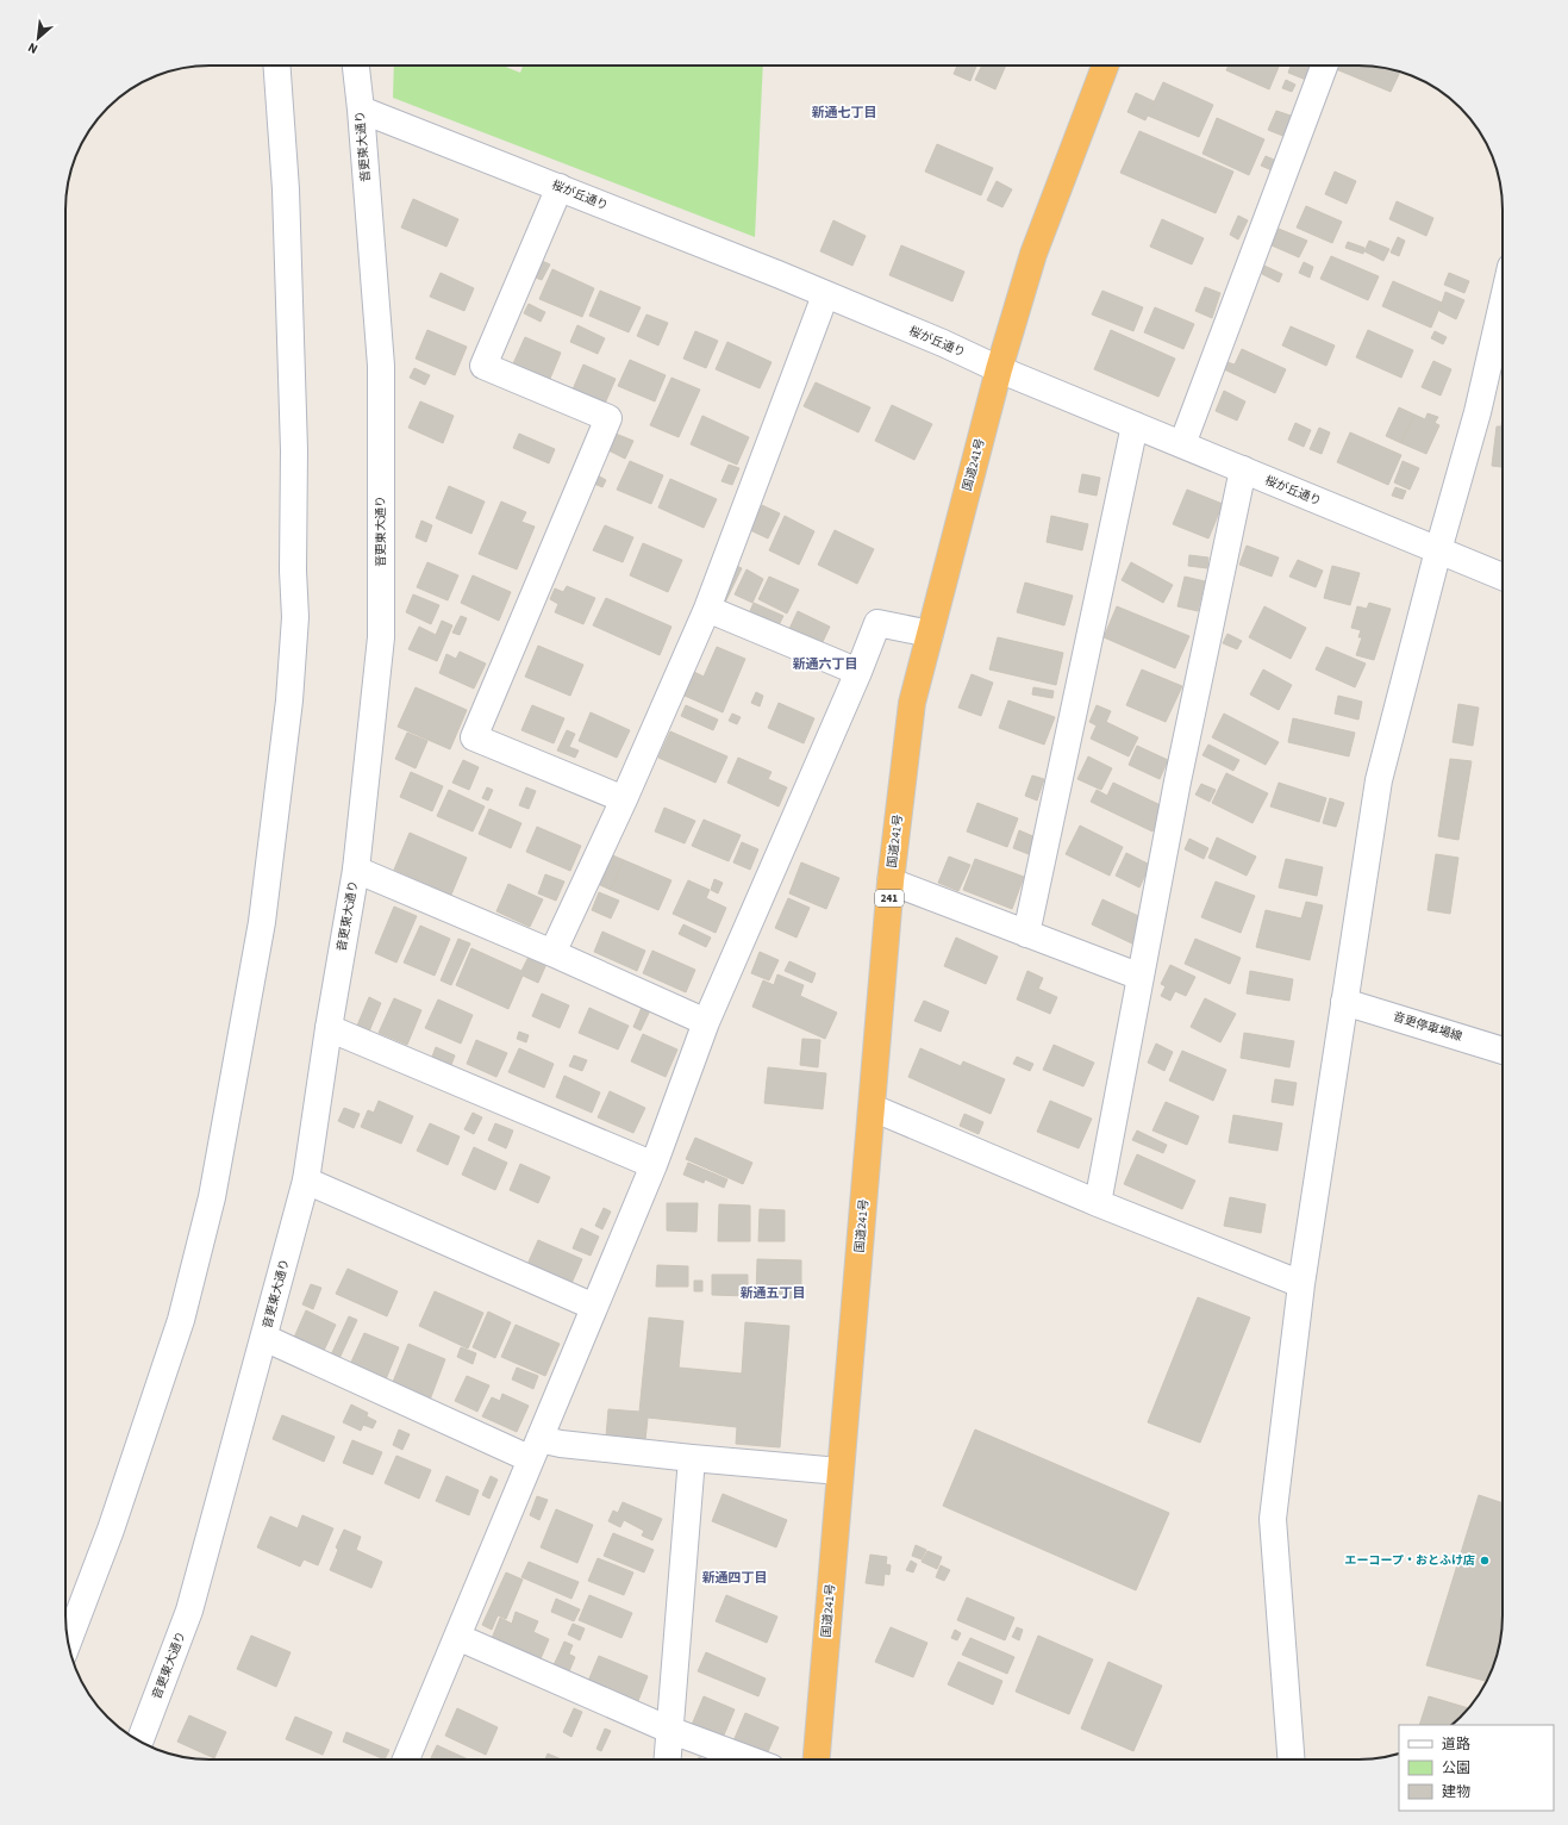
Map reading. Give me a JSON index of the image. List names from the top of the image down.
{
  "streets": {
    "highway": ["国道241号", "241"],
    "street": ["音更東大通り", "桜が丘通り", "音更停車場線"]
  },
  "crossings": [
    ["音更東大通り", "桜が丘通り"],
    ["桜が丘通り", "国道241号"]
  ],
  "districts": [
    "新通七丁目",
    "新通六丁目",
    "新通五丁目",
    "新通四丁目"
  ],
  "places": ["エーコープ・おとふけ店"],
  "legend": ["道路", "公園", "建物"],
  "north": "bottom left"
}
